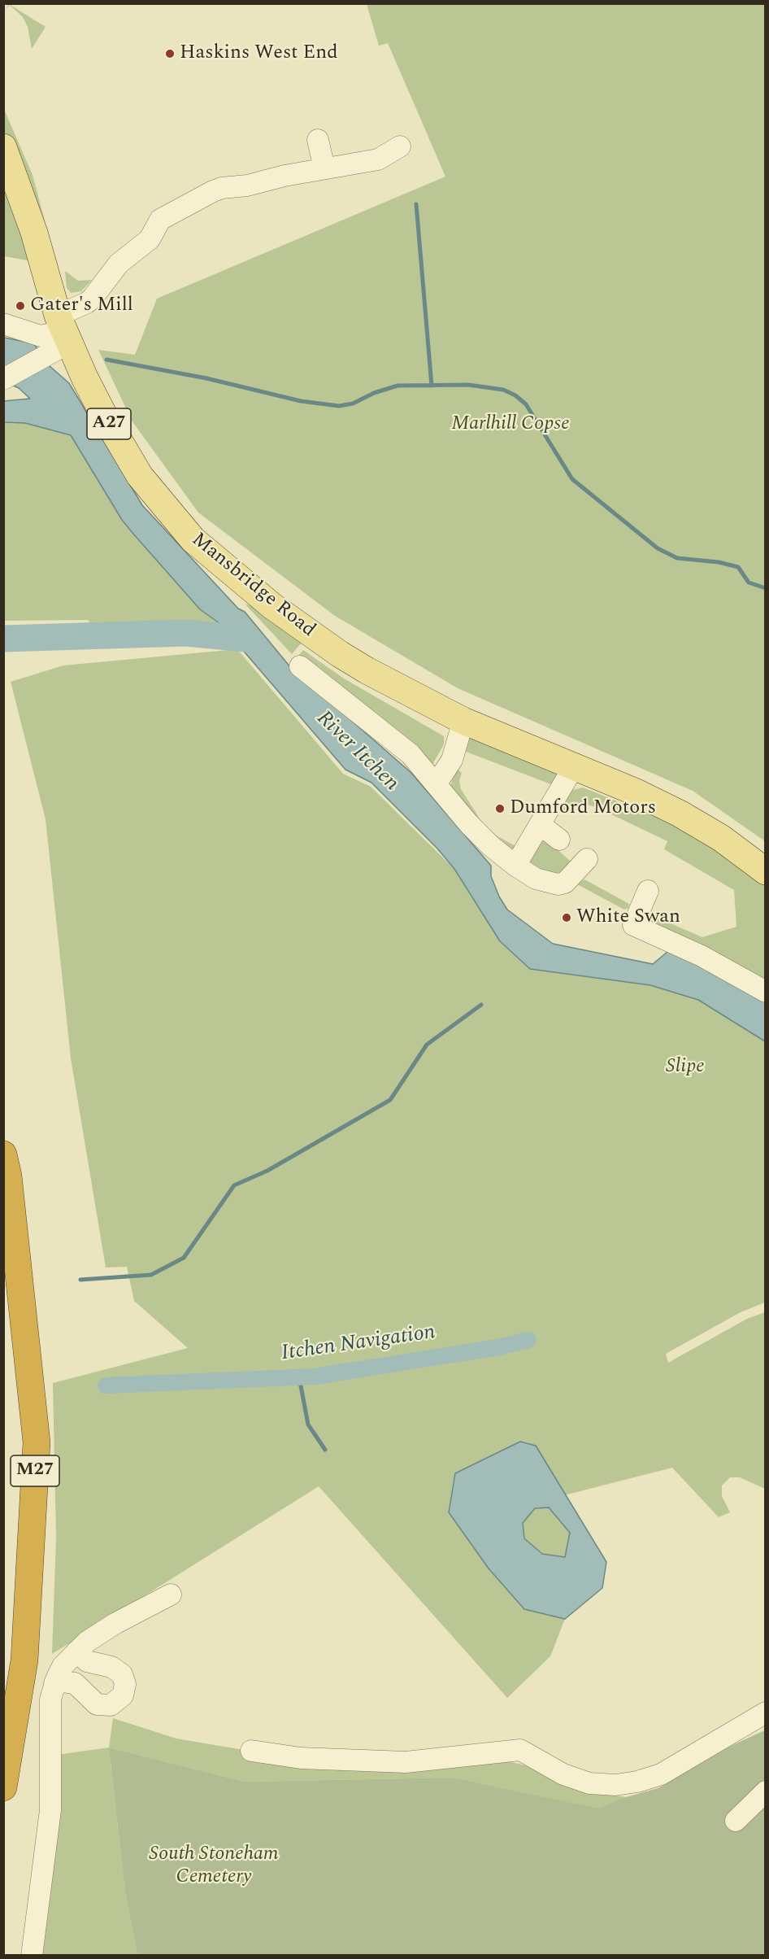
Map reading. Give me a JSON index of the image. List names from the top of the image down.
{
  "streets": {
    "highway": ["M27"],
    "main road": ["A27", "Mansbridge Road"]
  },
  "water": ["River Itchen", "Itchen Navigation"],
  "parks": ["Marlhill Copse", "Slipe", "South Stoneham Cemetery"],
  "places": [
    "Haskins West End",
    "Gater's Mill",
    "Dumford Motors",
    "White Swan"
  ]
}
